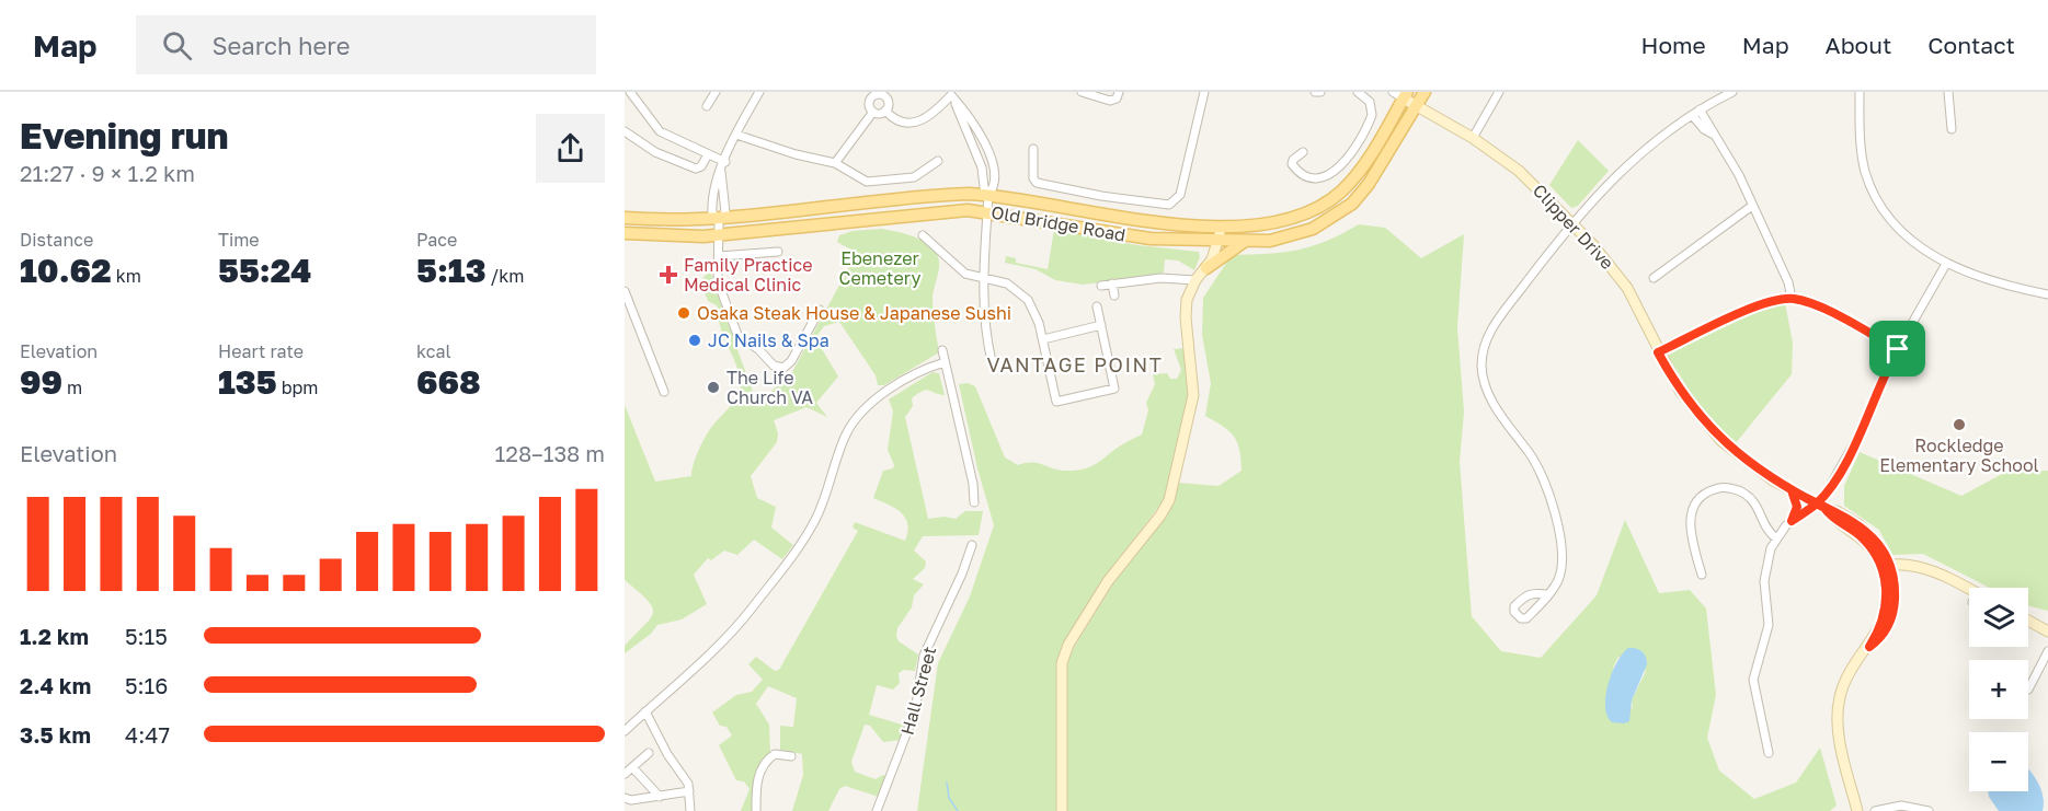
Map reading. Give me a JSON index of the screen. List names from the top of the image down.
{
  "streets": {
    "main road": ["Old Bridge Road"],
    "street": ["Clipper Drive", "Hall Street"]
  },
  "crossings": [
    ["Old Bridge Road", "Clipper Drive"]
  ],
  "districts": ["VANTAGE POINT"],
  "parks": ["Ebenezer Cemetery"],
  "places": {
    "health": ["Family Practice Medical Clinic"],
    "other": [
      "Osaka Steak House & Japanese Sushi",
      "JC Nails & Spa",
      "The Life Church VA",
      "Rockledge Elementary School"
    ]
  },
  "page": {
    "header": "Map",
    "search": "Search here",
    "nav": [
      "Home",
      "Map",
      "About",
      "Contact"
    ],
    "heading": ["Evening run", "21:27 · 9 × 1.2 km"],
    "stats": [
      ["Distance", "10.62 km"],
      ["Time", "55:24"],
      ["Pace", "5:13 /km"],
      ["Elevation", "99 m"],
      ["Heart rate", "135 bpm"],
      ["kcal", "668"]
    ],
    "chart": ["Elevation", "128–138 m"],
    "map_buttons": ["+", "−"],
    "list": [
      {
        "name": "1.2 km",
        "note": "5:15"
      },
      {
        "name": "2.4 km",
        "note": "5:16"
      },
      {
        "name": "3.5 km",
        "note": "4:47"
      }
    ]
  }
}
